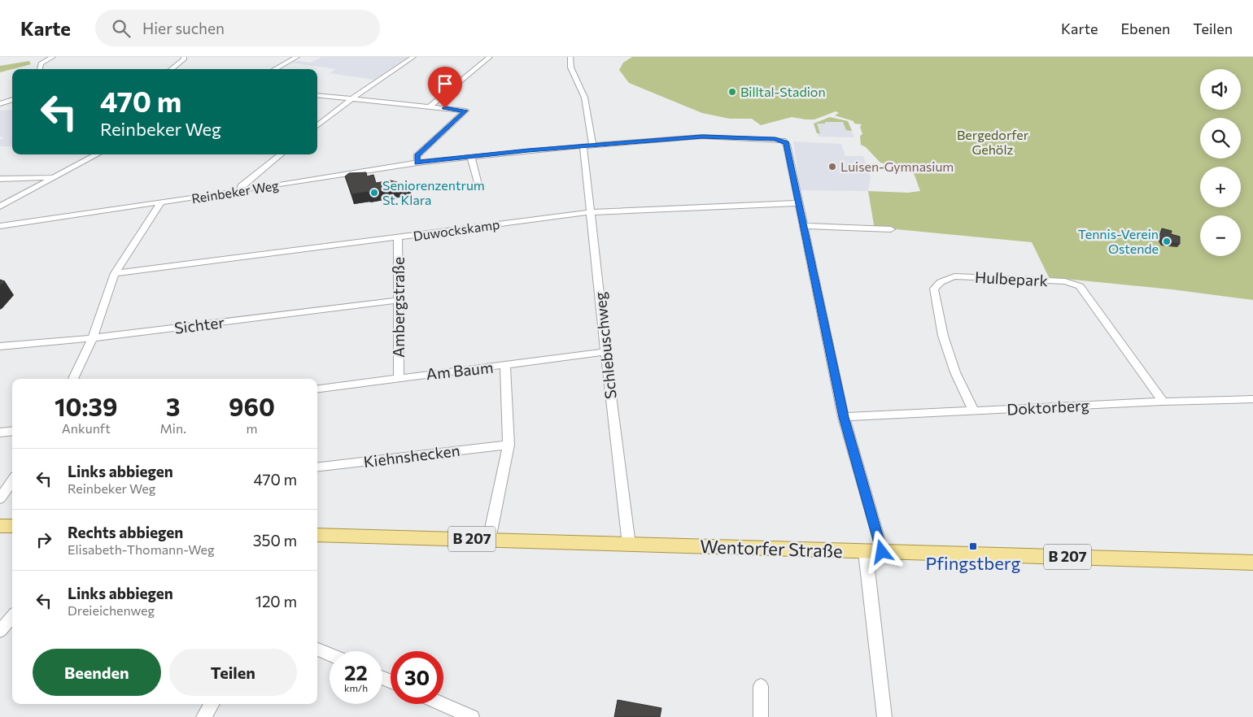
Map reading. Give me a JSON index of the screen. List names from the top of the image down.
{
  "streets": {
    "main road": ["B 207", "Wentorfer Straße"],
    "street": [
      "Reinbeker Weg",
      "Duwockskamp",
      "Hulbepark",
      "Ambergstraße",
      "Sichter",
      "Schlebuschweg",
      "Am Baum",
      "Doktorberg",
      "Kiehnshecken"
    ]
  },
  "crossings": [
    ["Reinbeker Weg", "Duwockskamp"],
    ["Reinbeker Weg", "Schlebuschweg"],
    ["Duwockskamp", "Ambergstraße"],
    ["Duwockskamp", "Schlebuschweg"],
    ["Hulbepark", "Doktorberg"],
    ["Ambergstraße", "Sichter"],
    ["Ambergstraße", "Am Baum"],
    ["Schlebuschweg", "Am Baum"],
    ["Schlebuschweg", "Wentorfer Straße"]
  ],
  "parks": ["Bergedorfer Gehölz"],
  "places": {
    "other": [
      "Billtal-Stadion",
      "Luisen-Gymnasium",
      "Seniorenzentrum St. Klara",
      "Tennis-Verein Ostende"
    ],
    "transit": ["Pfingstberg"]
  },
  "page": {
    "header": "Karte",
    "search": "Hier suchen",
    "nav": ["Karte", "Ebenen", "Teilen"],
    "map_buttons": ["+", "−"],
    "turn": ["470 m", "Reinbeker Weg"],
    "eta": [
      "10:39",
      "Ankunft",
      "3",
      "Min.",
      "960",
      "m"
    ],
    "list": [
      {
        "name": "Links abbiegen",
        "note": "Reinbeker Weg",
        "value": "470 m"
      },
      {
        "name": "Rechts abbiegen",
        "note": "Elisabeth-Thomann-Weg",
        "value": "350 m"
      },
      {
        "name": "Links abbiegen",
        "note": "Dreieichenweg",
        "value": "120 m"
      }
    ],
    "buttons": ["Beenden", "Teilen"],
    "speed": "22 km/h",
    "limit": "30"
  }
}
